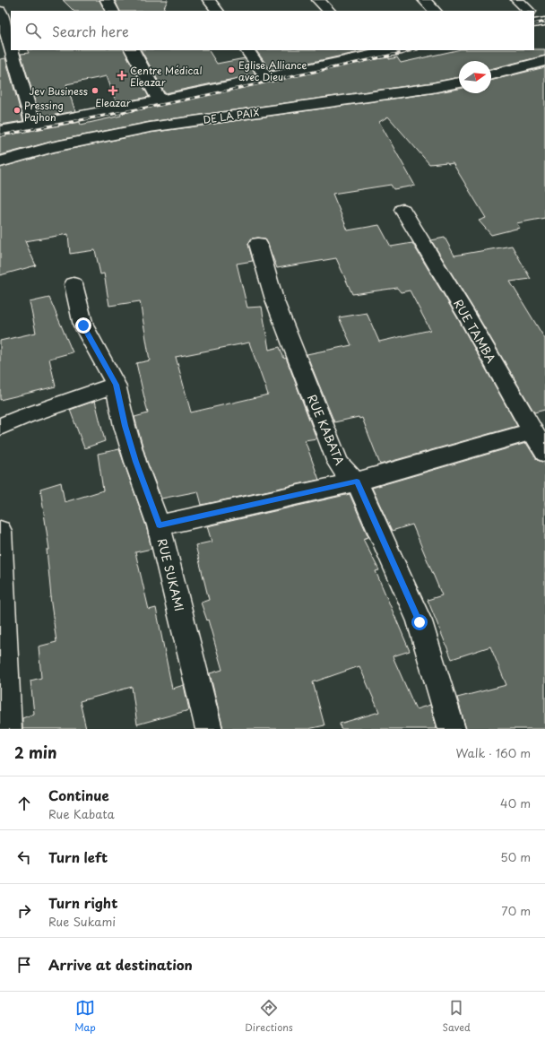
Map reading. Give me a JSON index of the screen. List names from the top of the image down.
{
  "streets": {
    "street": [
      "DE LA PAIX",
      "RUE TAMBA",
      "RUE KABATA",
      "RUE SUKAMI"
    ]
  },
  "places": {
    "other": ["Eglise Alliance avec Dieu", "Jev Business", "Pressing Pajhon"],
    "health": ["Centre Médical Eleazar", "Eleazar"]
  },
  "north": "right",
  "page": {
    "search": "Search here",
    "heading": ["2 min", "Walk · 160 m"],
    "list": [
      ["Continue", "Rue Kabata", "40 m"],
      ["Turn left", "50 m"],
      ["Turn right", "Rue Sukami", "70 m"],
      "Arrive at destination"
    ],
    "nav": ["Map", "Directions", "Saved"]
  }
}
